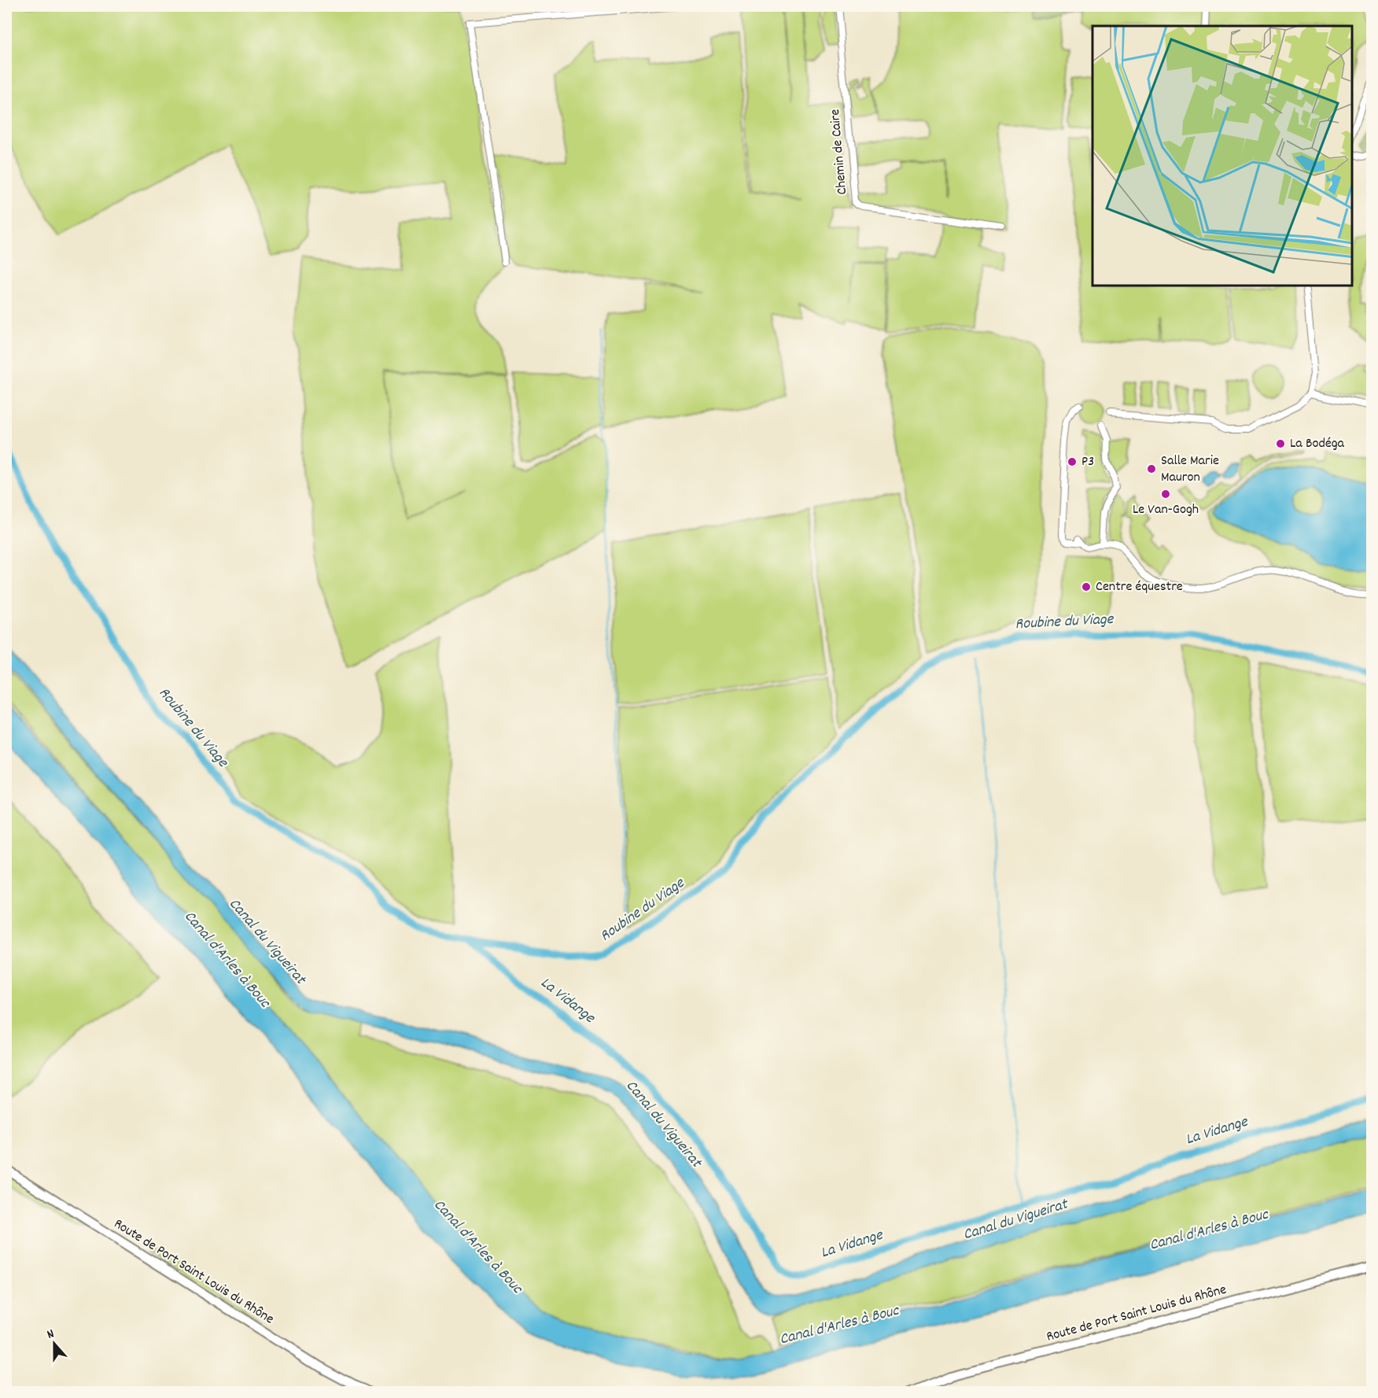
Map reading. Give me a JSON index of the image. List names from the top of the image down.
{
  "streets": {
    "main road": ["Route de Port Saint Louis du Rhône"],
    "street": ["Chemin de Caire"]
  },
  "water": [
    "Roubine du Viage",
    "Canal du Vigueirat",
    "Canal d'Arles à Bouc",
    "La Vidange"
  ],
  "places": [
    "La Bodéga",
    "P3",
    "Salle Marie Mauron",
    "Le Van-Gogh",
    "Centre équestre"
  ],
  "north": "top"
}
